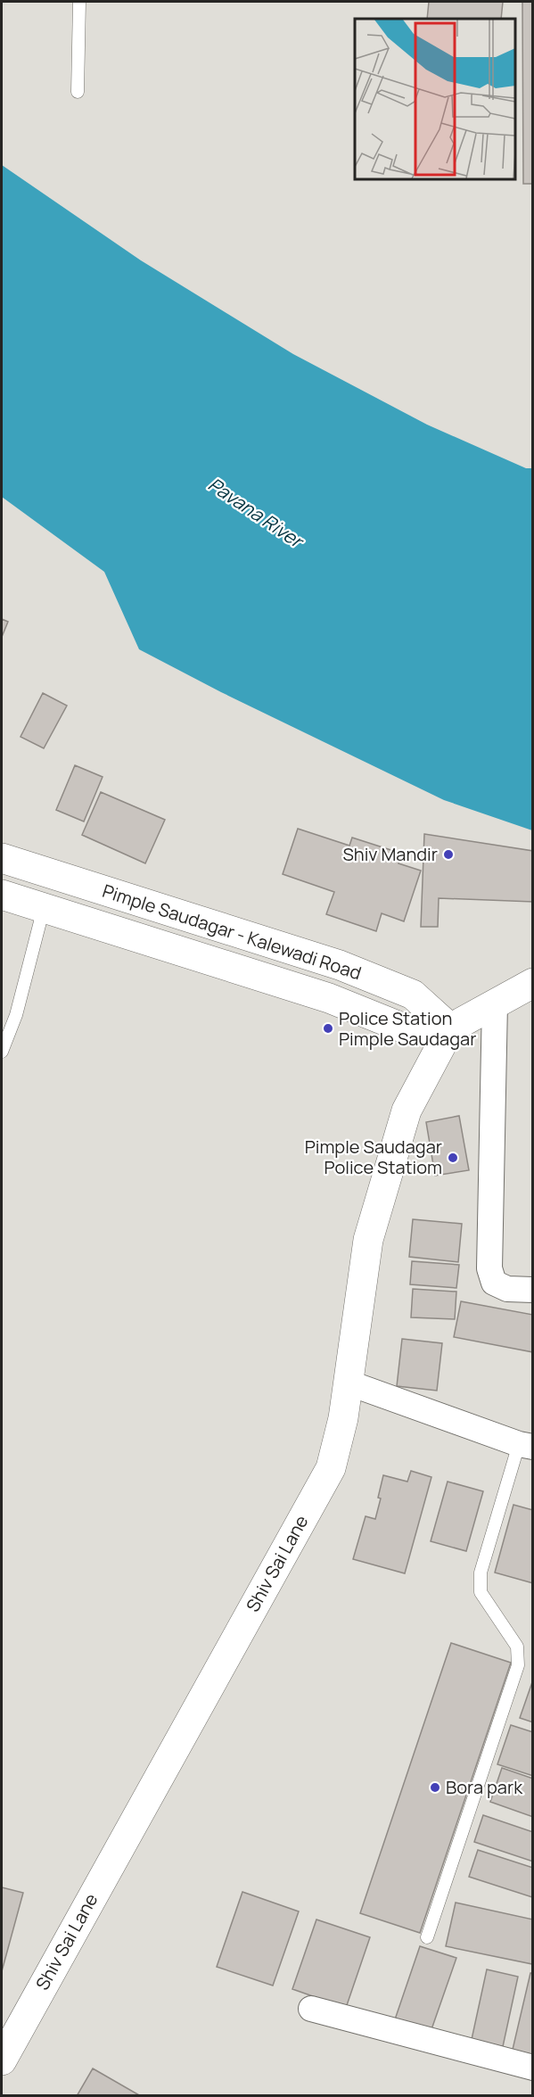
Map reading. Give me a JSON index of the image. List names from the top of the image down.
{
  "streets": {
    "street": ["Pimple Saudagar - Kalewadi Road", "Shiv Sai Lane"]
  },
  "crossings": [
    ["Pimple Saudagar - Kalewadi Road", "Shiv Sai Lane"]
  ],
  "water": ["Pavana River"],
  "places": [
    "Shiv Mandir",
    "Police Station Pimple Saudagar",
    "Pimple Saudagar Police Statiom",
    "Bora park"
  ]
}
